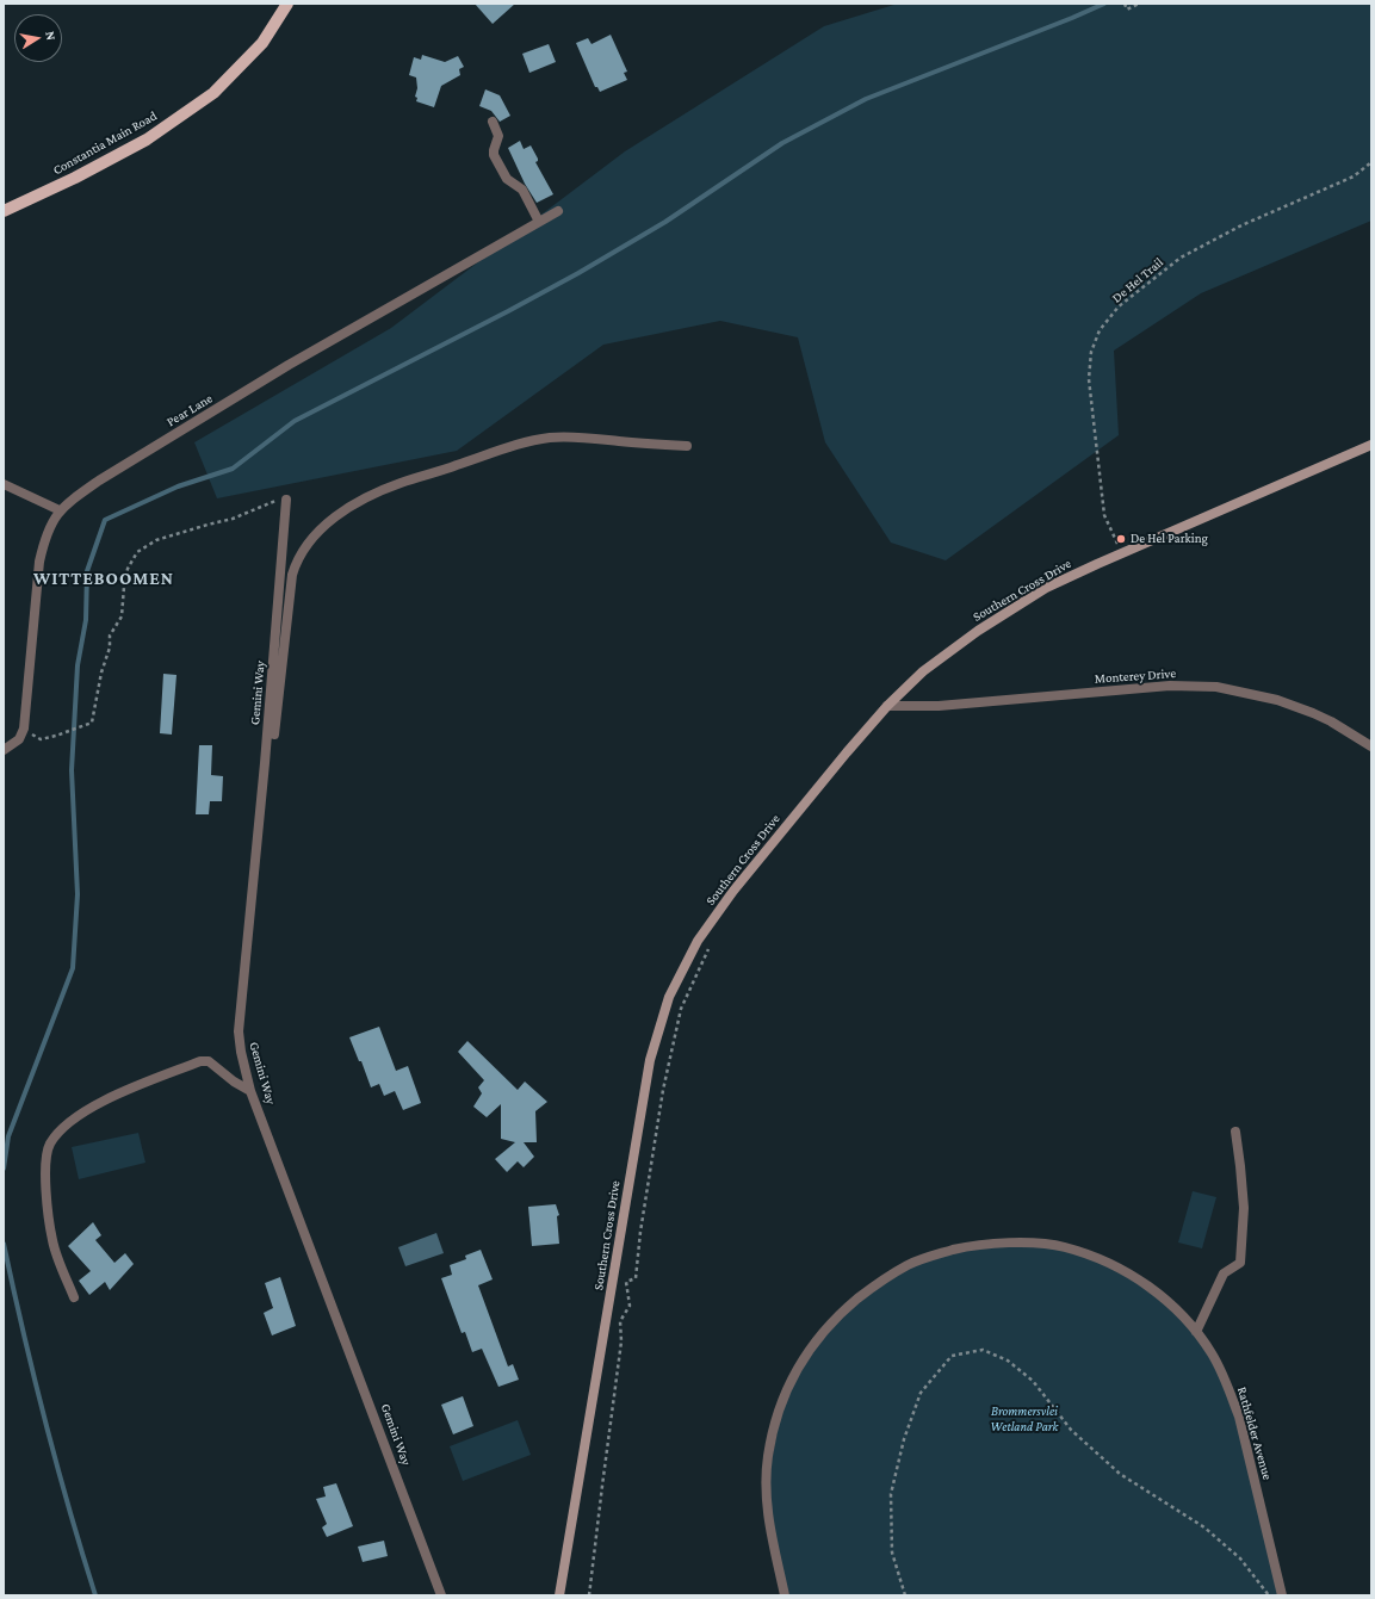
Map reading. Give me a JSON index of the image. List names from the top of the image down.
{
  "streets": {
    "main road": ["Constantia Main Road"],
    "street": [
      "Pear Lane",
      "Southern Cross Drive",
      "Monterey Drive",
      "Gemini Way",
      "Rathfelder Avenue"
    ],
    "path": ["De Hel Trail"]
  },
  "crossings": [
    ["De Hel Trail", "Southern Cross Drive"],
    ["Southern Cross Drive", "Monterey Drive"]
  ],
  "districts": ["WITTEBOOMEN"],
  "parks": ["Brommersvlei Wetland Park"],
  "places": ["De Hel Parking"],
  "north": "right"
}
